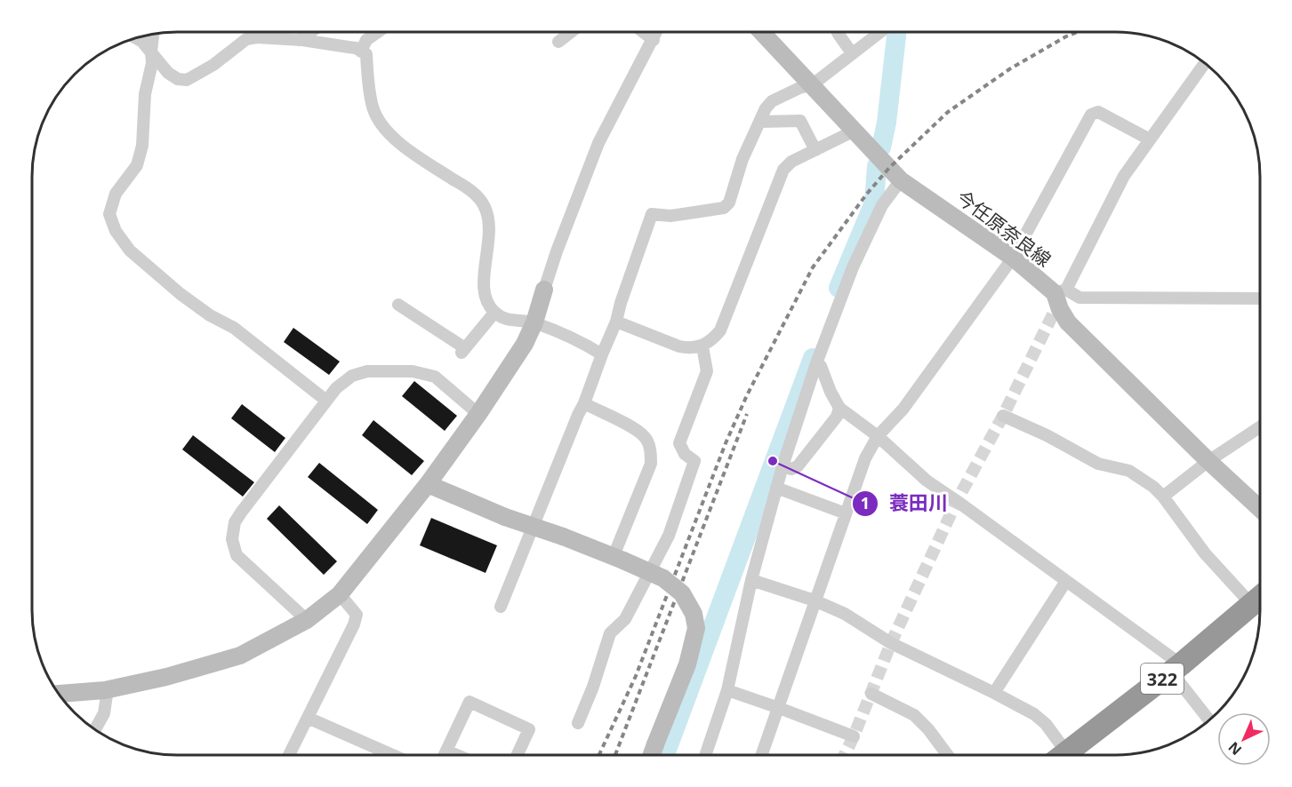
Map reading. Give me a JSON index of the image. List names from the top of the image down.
{
  "streets": {
    "highway": ["322"],
    "street": ["今任原奈良線"]
  },
  "places": ["蓑田川"],
  "north": "bottom left"
}
